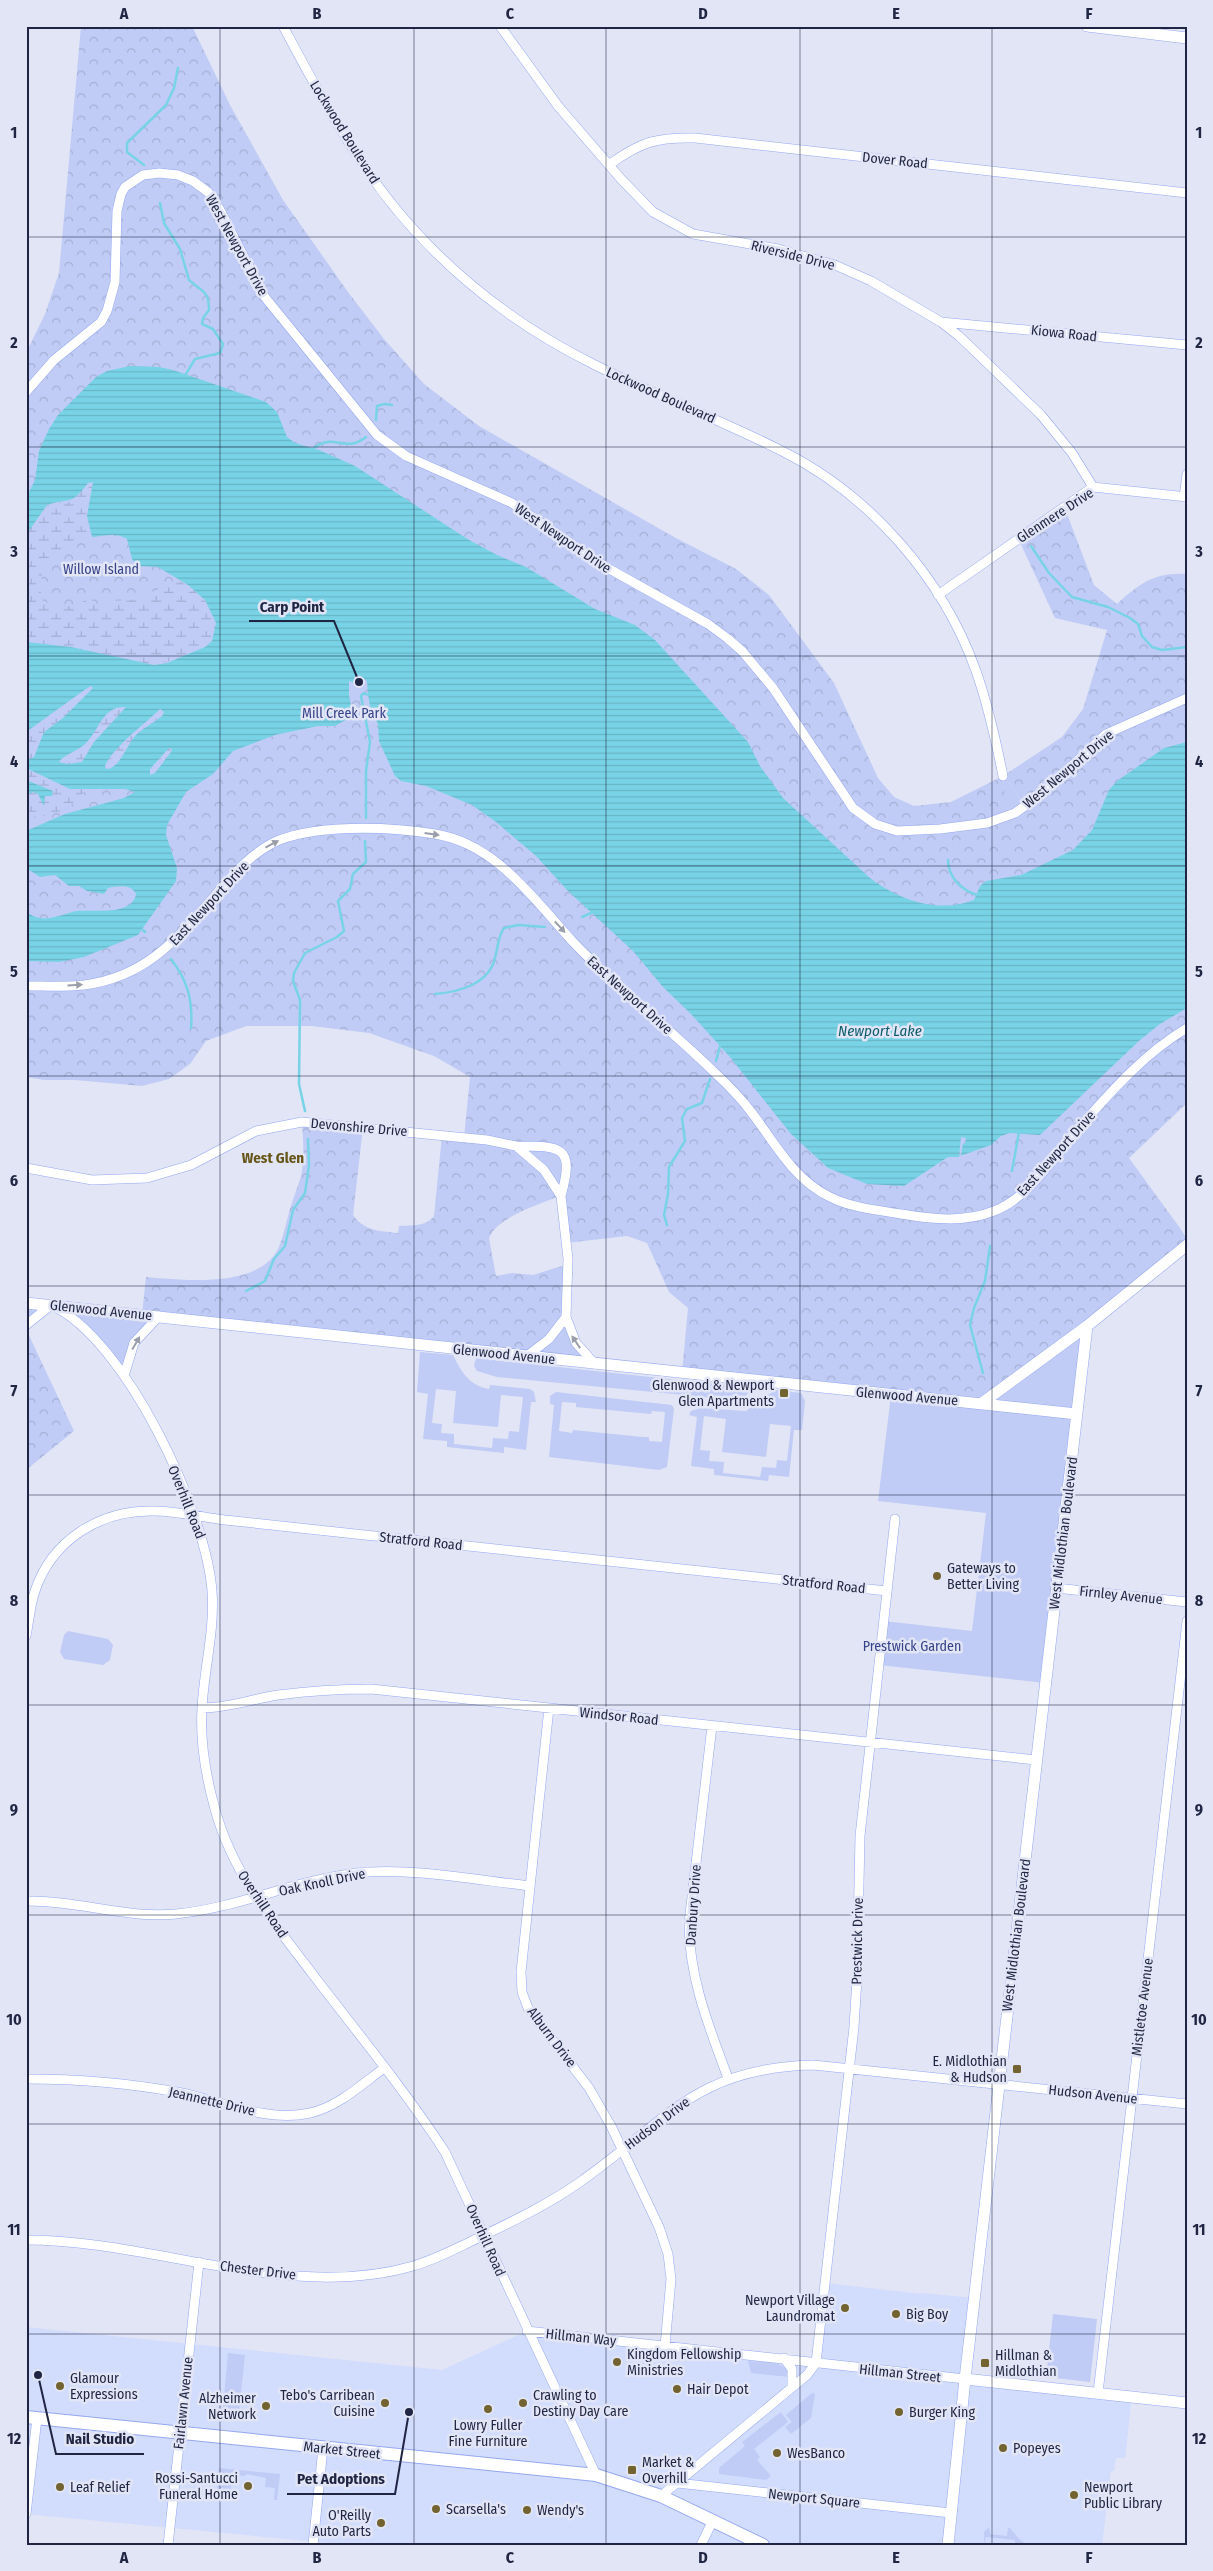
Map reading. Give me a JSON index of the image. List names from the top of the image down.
{
  "streets": {
    "main road": [
      "Glenwood Avenue",
      "West Midlothian Boulevard",
      "Hillman Street",
      "Market Street"
    ],
    "street": [
      "Lockwood Boulevard",
      "Dover Road",
      "West Newport Drive",
      "Riverside Drive",
      "Kiowa Road",
      "Glenmere Drive",
      "East Newport Drive",
      "Devonshire Drive",
      "Overhill Road",
      "Stratford Road",
      "Firnley Avenue",
      "Windsor Road",
      "Oak Knoll Drive",
      "Danbury Drive",
      "Prestwick Drive",
      "Mistletoe Avenue",
      "Alburn Drive",
      "Hudson Avenue",
      "Jeannette Drive",
      "Hudson Drive",
      "Chester Drive",
      "Hillman Way",
      "Fairlawn Avenue",
      "Newport Square"
    ]
  },
  "crossings": [
    ["Lockwood Boulevard", "Glenmere Drive"],
    ["Dover Road", "Riverside Drive"],
    ["Riverside Drive", "Kiowa Road"],
    ["Riverside Drive", "Glenmere Drive"],
    ["Devonshire Drive", "Glenwood Avenue"],
    ["Glenwood Avenue", "Overhill Road"],
    ["Glenwood Avenue", "West Midlothian Boulevard"],
    ["Overhill Road", "Stratford Road"],
    ["Overhill Road", "Windsor Road"],
    ["Overhill Road", "Oak Knoll Drive"],
    ["Overhill Road", "Jeannette Drive"],
    ["Overhill Road", "Hudson Drive"],
    ["Overhill Road", "Chester Drive"],
    ["Overhill Road", "Hillman Way"],
    ["Overhill Road", "Market Street"],
    ["West Midlothian Boulevard", "Firnley Avenue"],
    ["West Midlothian Boulevard", "Windsor Road"],
    ["West Midlothian Boulevard", "Hudson Avenue"],
    ["West Midlothian Boulevard", "Hudson Drive"],
    ["West Midlothian Boulevard", "Hillman Street"],
    ["West Midlothian Boulevard", "Newport Square"],
    ["Stratford Road", "Prestwick Drive"],
    ["Windsor Road", "Danbury Drive"],
    ["Windsor Road", "Prestwick Drive"],
    ["Windsor Road", "Alburn Drive"],
    ["Oak Knoll Drive", "Alburn Drive"],
    ["Danbury Drive", "Hudson Drive"],
    ["Prestwick Drive", "Hudson Drive"],
    ["Prestwick Drive", "Hillman Way"],
    ["Prestwick Drive", "Hillman Street"],
    ["Mistletoe Avenue", "Hudson Avenue"],
    ["Mistletoe Avenue", "Hillman Street"],
    ["Alburn Drive", "Hudson Drive"],
    ["Alburn Drive", "Hillman Way"],
    ["Hudson Avenue", "Hudson Drive"],
    ["Hudson Drive", "Chester Drive"],
    ["Chester Drive", "Fairlawn Avenue"],
    ["Hillman Way", "Hillman Street"],
    ["Fairlawn Avenue", "Market Street"]
  ],
  "one_way": ["East Newport Drive"],
  "districts": ["West Glen"],
  "water": ["Newport Lake"],
  "parks": ["Willow Island", "Mill Creek Park", "Prestwick Garden"],
  "places": {
    "other": [
      "Carp Point",
      "Gateways to Better Living",
      "Newport Village Laundromat",
      "Big Boy",
      "Kingdom Fellowship Ministries",
      "Nail Studio",
      "Glamour Expressions",
      "Hair Depot",
      "Tebo's Carribean Cuisine",
      "Crawling to Destiny Day Care",
      "Alzheimer Network",
      "Lowry Fuller Fine Furniture",
      "Pet Adoptions",
      "Burger King",
      "Popeyes",
      "WesBanco",
      "Rossi-Santucci Funeral Home",
      "Leaf Relief",
      "Newport Public Library",
      "Scarsella's",
      "Wendy's",
      "O'Reilly Auto Parts"
    ],
    "transit": [
      "Glenwood & Newport Glen Apartments",
      "E. Midlothian & Hudson",
      "Hillman & Midlothian",
      "Market & Overhill"
    ]
  },
  "grid": {
    "columns": [
      "A",
      "B",
      "C",
      "D",
      "E",
      "F"
    ],
    "rows": [
      "1",
      "2",
      "3",
      "4",
      "5",
      "6",
      "7",
      "8",
      "9",
      "10",
      "11",
      "12"
    ]
  }
}
